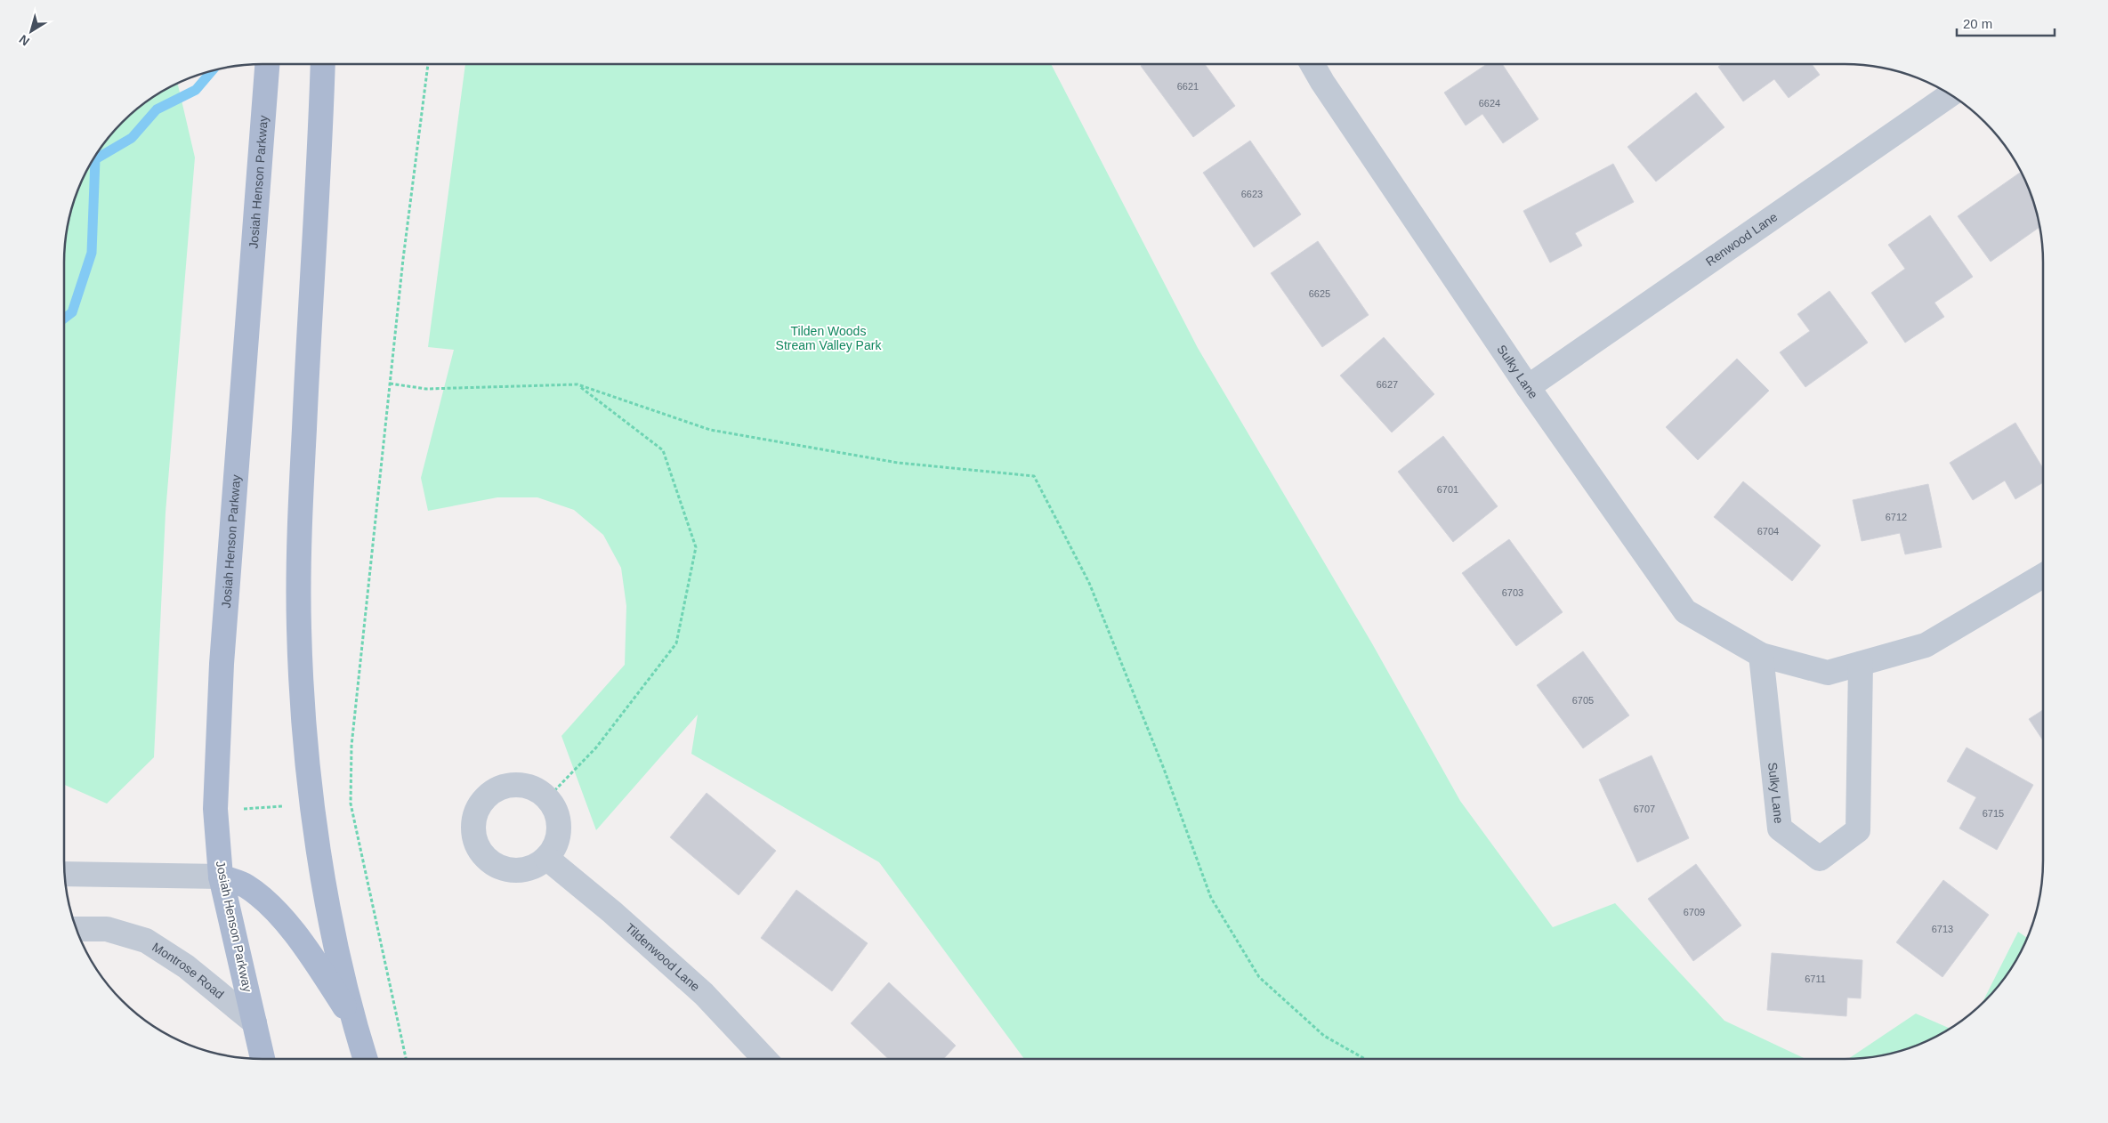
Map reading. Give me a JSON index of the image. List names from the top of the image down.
{
  "streets": {
    "main road": ["Josiah Henson Parkway"],
    "street": [
      "Renwood Lane",
      "Sulky Lane",
      "Tildenwood Lane",
      "Montrose Road"
    ]
  },
  "crossings": [
    ["Josiah Henson Parkway", "Montrose Road"],
    ["Renwood Lane", "Sulky Lane"]
  ],
  "parks": ["Tilden Woods Stream Valley Park"],
  "house_numbers": [
    "6621",
    "6624",
    "6623",
    "6625",
    "6627",
    "6701",
    "6712",
    "6704",
    "6703",
    "6705",
    "6707",
    "6715",
    "6709",
    "6713",
    "6711"
  ],
  "scale_bar": "20 m",
  "north": "bottom left"
}
